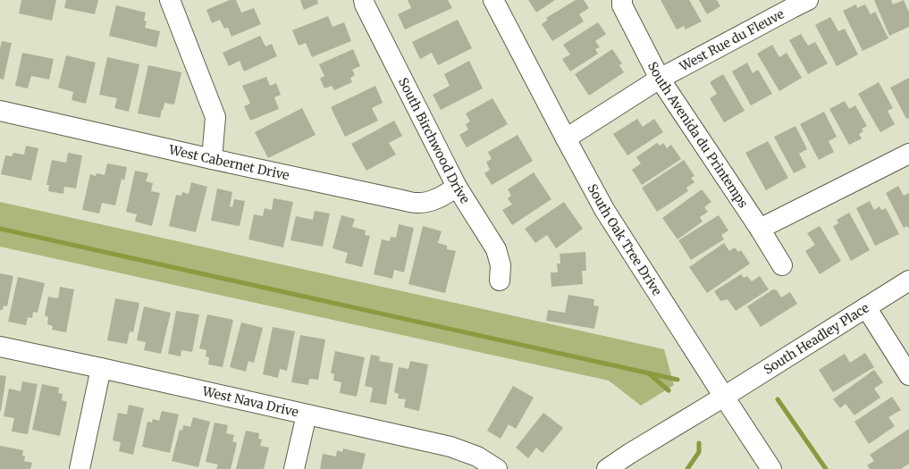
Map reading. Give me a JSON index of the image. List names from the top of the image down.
{
  "streets": {
    "street": [
      "West Rue du Fleuve",
      "South Avenida du Printemps",
      "South Birchwood Drive",
      "West Cabernet Drive",
      "South Oak Tree Drive",
      "South Headley Place",
      "West Nava Drive"
    ]
  },
  "crossings": [
    ["West Rue du Fleuve", "South Avenida du Printemps"],
    ["West Rue du Fleuve", "South Oak Tree Drive"],
    ["South Birchwood Drive", "West Cabernet Drive"],
    ["South Oak Tree Drive", "South Headley Place"]
  ]
}
